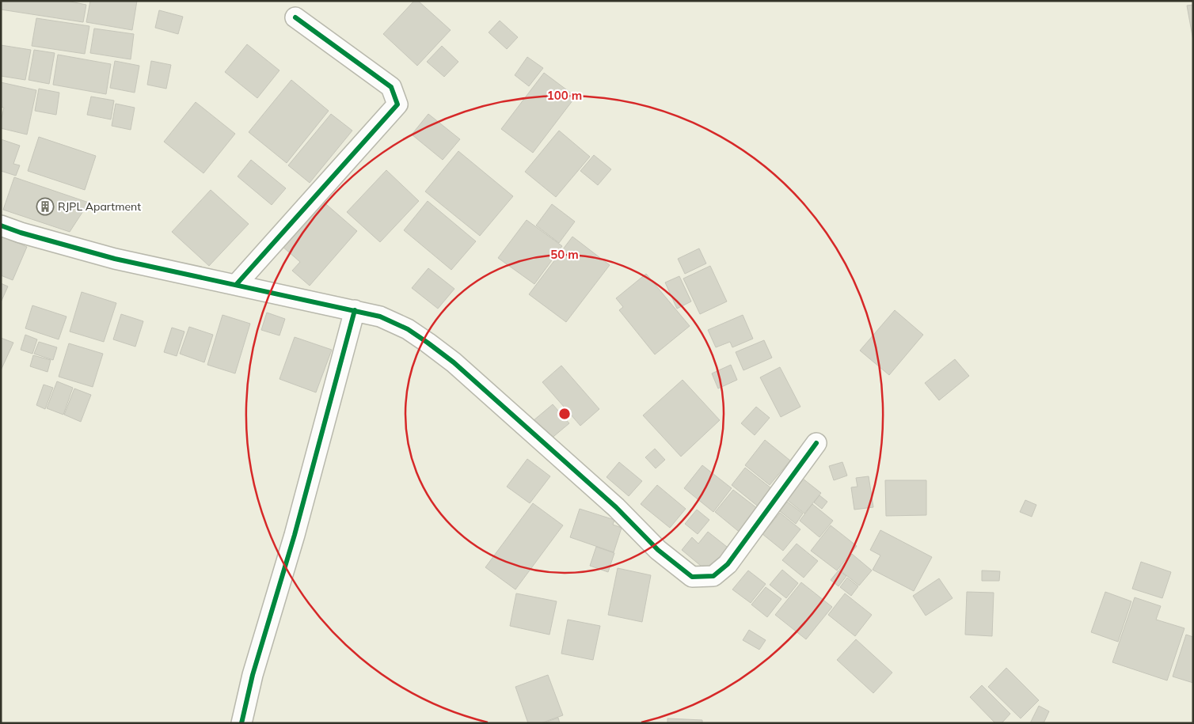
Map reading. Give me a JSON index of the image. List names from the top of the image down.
{
  "places": {
    "building": ["RJPL Apartment"]
  },
  "rings": ["100 m", "50 m"]
}
